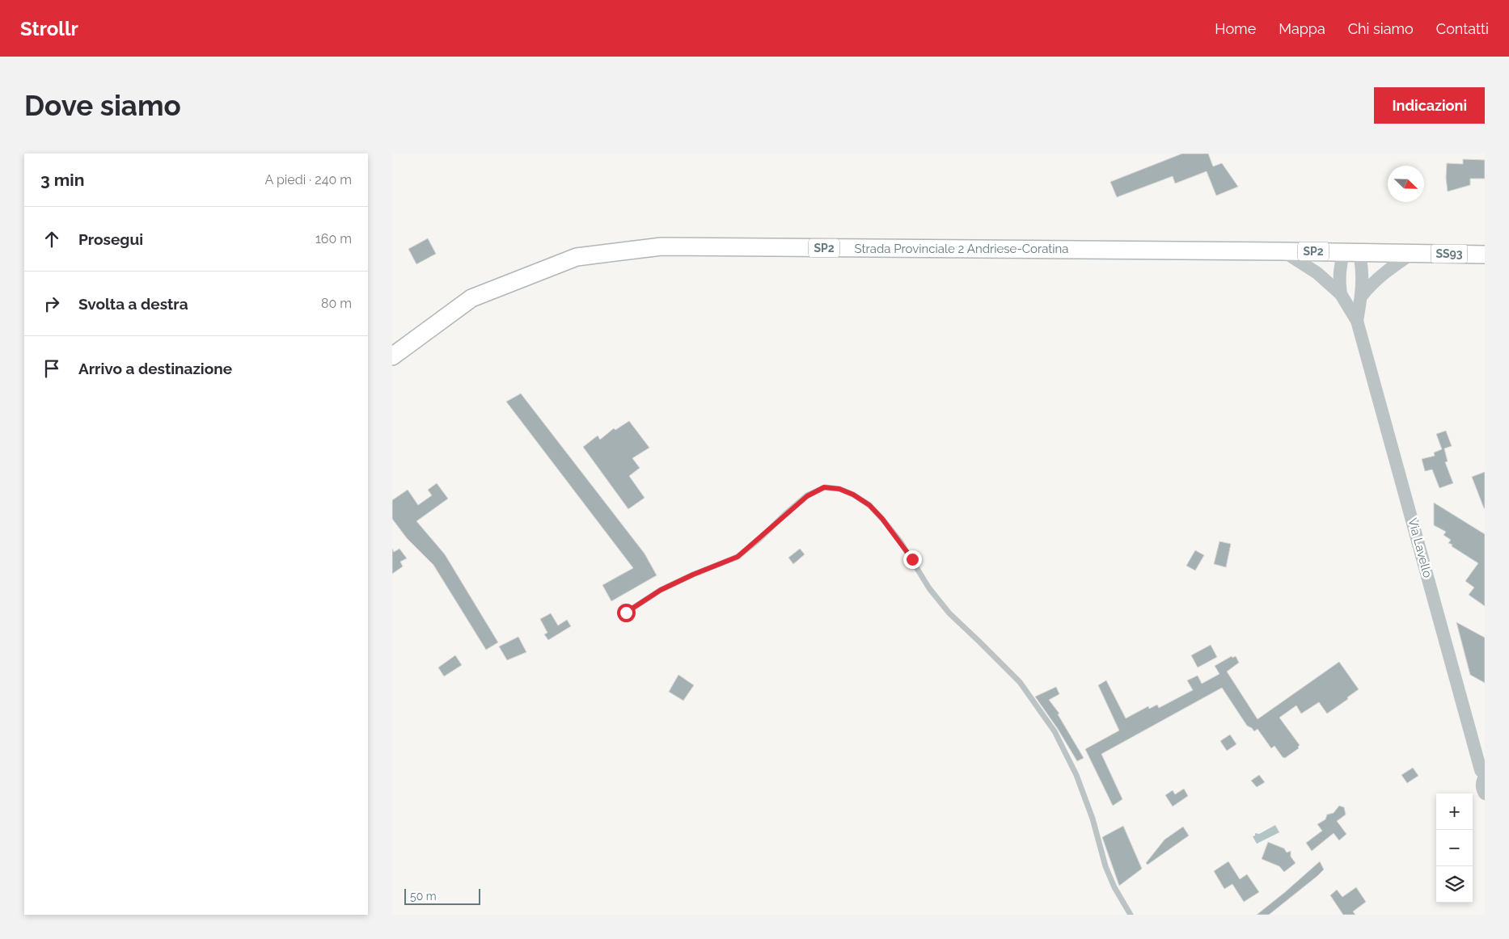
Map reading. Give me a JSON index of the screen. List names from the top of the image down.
{
  "streets": {
    "main road": ["SP2", "Strada Provinciale 2 Andriese-Coratina", "SS93"],
    "street": ["Via Lavello"]
  },
  "crossings": [
    ["Strada Provinciale 2 Andriese-Coratina", "SS93"],
    ["Strada Provinciale 2 Andriese-Coratina", "Via Lavello"]
  ],
  "scale_bar": "50 m",
  "north": "bottom right",
  "page": {
    "header": "Strollr",
    "nav": [
      "Home",
      "Mappa",
      "Chi siamo",
      "Contatti"
    ],
    "buttons": "Indicazioni",
    "title": "Dove siamo",
    "heading": ["3 min", "A piedi · 240 m"],
    "list": [
      ["Prosegui", "160 m"],
      ["Svolta a destra", "80 m"],
      "Arrivo a destinazione"
    ],
    "map_buttons": ["+", "−"],
    "scale": "50 m"
  }
}
